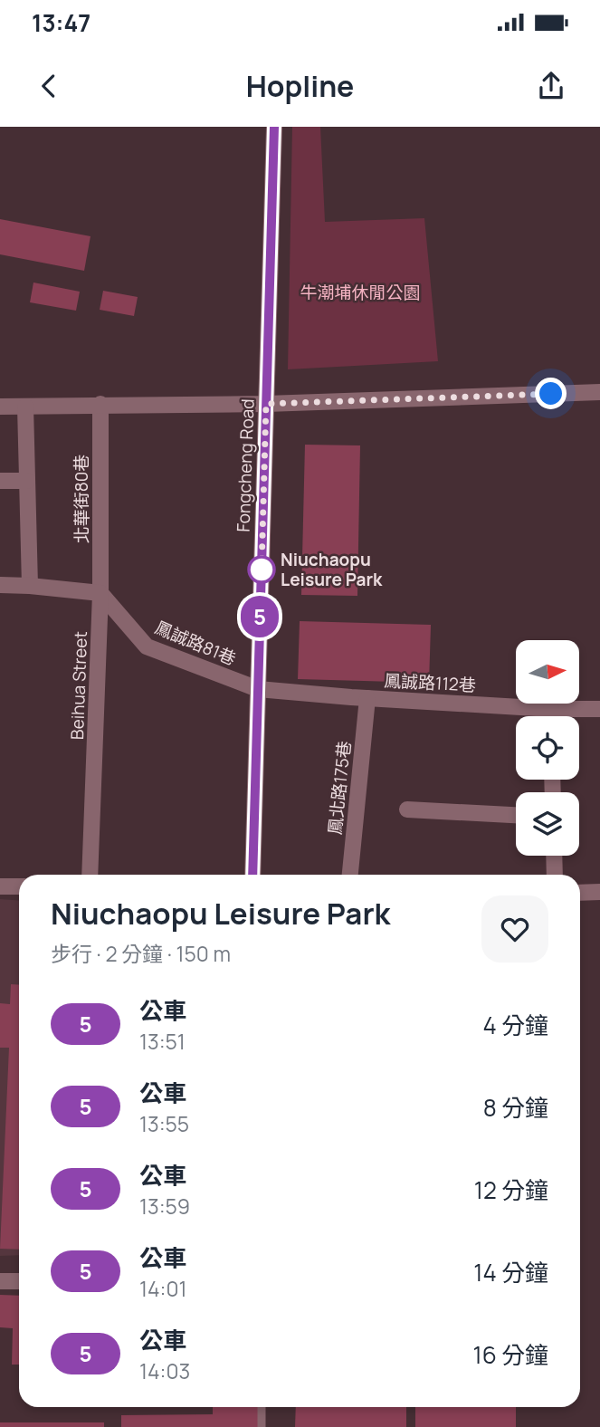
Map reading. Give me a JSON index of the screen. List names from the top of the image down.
{
  "streets": {
    "street": [
      "Fongcheng Road",
      "北華街80巷",
      "鳳誠路81巷",
      "鳳誠路112巷",
      "Beihua Street",
      "鳳北路175巷"
    ]
  },
  "crossings": [
    ["Fongcheng Road", "鳳誠路81巷"],
    ["Fongcheng Road", "鳳誠路112巷"],
    ["北華街80巷", "鳳誠路81巷"],
    ["北華街80巷", "Beihua Street"],
    ["鳳誠路81巷", "鳳誠路112巷"],
    ["鳳誠路81巷", "Beihua Street"],
    ["鳳誠路112巷", "鳳北路175巷"]
  ],
  "parks": ["牛潮埔休閒公園"],
  "places": ["Niuchaopu Leisure Park"],
  "lines": ["bus line 5"],
  "north": "right",
  "page": {
    "status": "13:47",
    "header": "Hopline",
    "on_map": "5",
    "heading": ["Niuchaopu Leisure Park", "步行 · 2 分鐘 · 150 m"],
    "list": [
      {
        "mark": "5",
        "name": "公車",
        "note": "13:51",
        "value": "4 分鐘"
      },
      {
        "mark": "5",
        "name": "公車",
        "note": "13:55",
        "value": "8 分鐘"
      },
      {
        "mark": "5",
        "name": "公車",
        "note": "13:59",
        "value": "12 分鐘"
      },
      {
        "mark": "5",
        "name": "公車",
        "note": "14:01",
        "value": "14 分鐘"
      },
      {
        "mark": "5",
        "name": "公車",
        "note": "14:03",
        "value": "16 分鐘"
      }
    ]
  }
}
